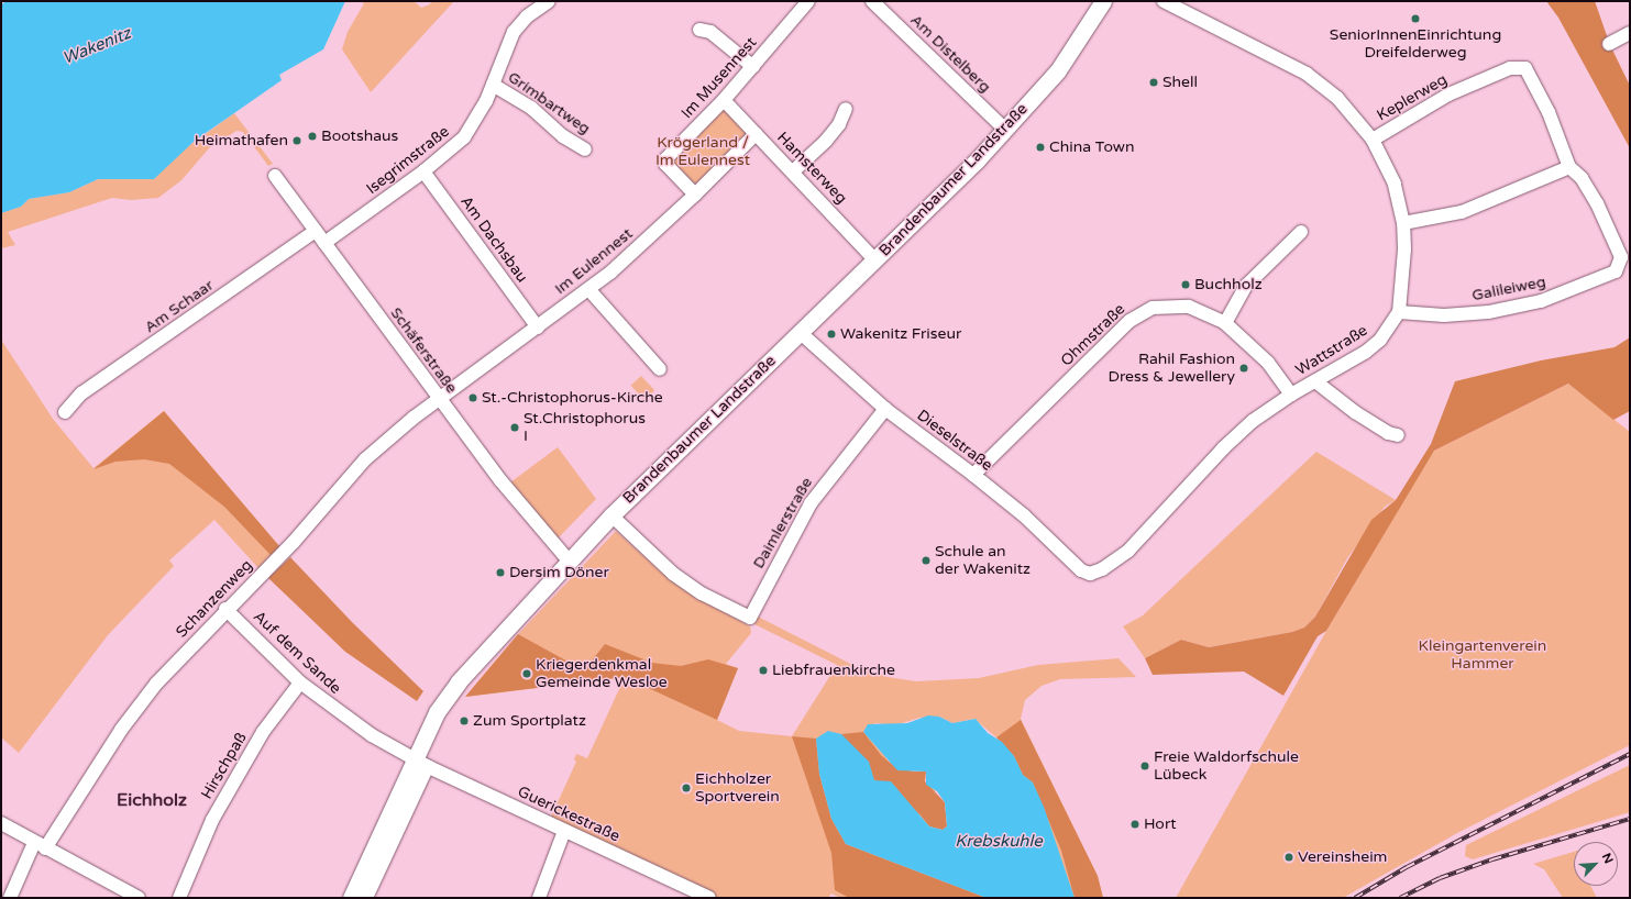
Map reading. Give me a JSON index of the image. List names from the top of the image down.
{
  "streets": {
    "main road": ["Brandenbaumer Landstraße"],
    "street": [
      "Am Distelberg",
      "Im Musennest",
      "Keplerweg",
      "Grimbartweg",
      "Isegrimstraße",
      "Hamsterweg",
      "Am Dachsbau",
      "Im Eulennest",
      "Galileiweg",
      "Am Schaar",
      "Ohmstraße",
      "Schäferstraße",
      "Wattstraße",
      "Dieselstraße",
      "Daimlerstraße",
      "Schanzenweg",
      "Auf dem Sande",
      "Hirschpaß",
      "Guerickestraße"
    ]
  },
  "crossings": [
    ["Am Distelberg", "Brandenbaumer Landstraße"],
    ["Im Musennest", "Hamsterweg"],
    ["Im Musennest", "Im Eulennest"],
    ["Keplerweg", "Galileiweg"],
    ["Keplerweg", "Wattstraße"],
    ["Grimbartweg", "Isegrimstraße"],
    ["Isegrimstraße", "Am Dachsbau"],
    ["Isegrimstraße", "Schäferstraße"],
    ["Hamsterweg", "Brandenbaumer Landstraße"],
    ["Hamsterweg", "Im Eulennest"],
    ["Brandenbaumer Landstraße", "Schäferstraße"],
    ["Brandenbaumer Landstraße", "Dieselstraße"],
    ["Brandenbaumer Landstraße", "Daimlerstraße"],
    ["Brandenbaumer Landstraße", "Auf dem Sande"],
    ["Brandenbaumer Landstraße", "Guerickestraße"],
    ["Am Dachsbau", "Im Eulennest"],
    ["Im Eulennest", "Schäferstraße"],
    ["Im Eulennest", "Schanzenweg"],
    ["Galileiweg", "Wattstraße"],
    ["Am Schaar", "Schäferstraße"],
    ["Ohmstraße", "Wattstraße"],
    ["Ohmstraße", "Dieselstraße"],
    ["Schäferstraße", "Schanzenweg"],
    ["Wattstraße", "Dieselstraße"],
    ["Dieselstraße", "Daimlerstraße"],
    ["Schanzenweg", "Auf dem Sande"],
    ["Auf dem Sande", "Hirschpaß"],
    ["Auf dem Sande", "Guerickestraße"]
  ],
  "districts": ["Eichholz"],
  "water": ["Wakenitz", "Krebskuhle"],
  "parks": ["Krögerland / Im Eulennest", "Kleingartenverein Hammer"],
  "places": [
    "SeniorInnenEinrichtung Dreifelderweg",
    "Shell",
    "Bootshaus",
    "Heimathafen",
    "China Town",
    "Buchholz",
    "Wakenitz Friseur",
    "Rahil Fashion Dress & Jewellery",
    "St.-Christophorus-Kirche",
    "St.Christophorus I",
    "Schule an der Wakenitz",
    "Dersim Döner",
    "Liebfrauenkirche",
    "Kriegerdenkmal Gemeinde Wesloe",
    "Zum Sportplatz",
    "Freie Waldorfschule Lübeck",
    "Eichholzer Sportverein",
    "Hort",
    "Vereinsheim"
  ],
  "north": "top right"
}
